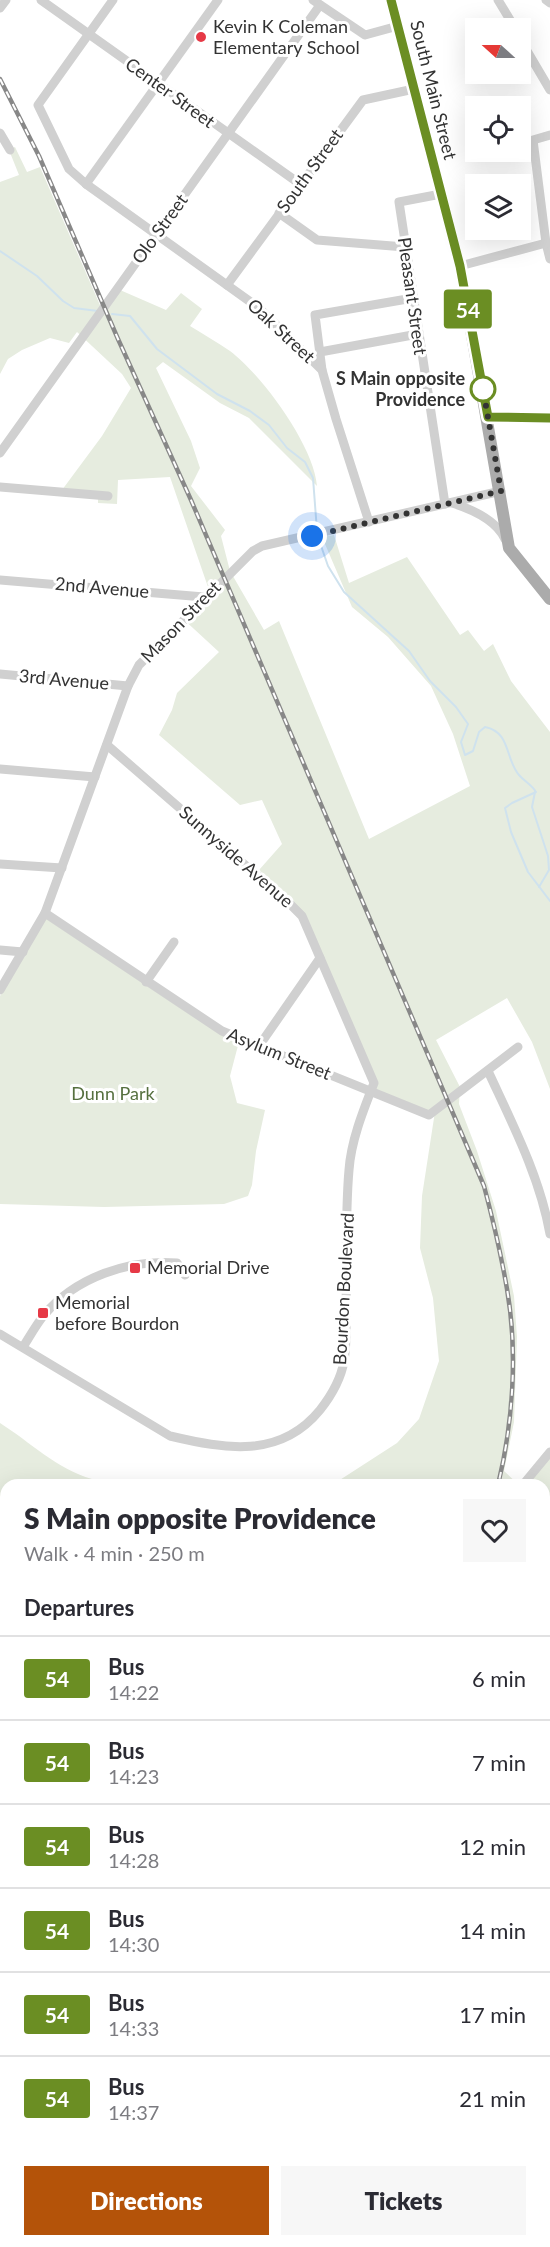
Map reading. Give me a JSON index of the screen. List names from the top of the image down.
{
  "streets": {
    "main road": ["South Main Street"],
    "street": [
      "Center Street",
      "South Street",
      "Olo Street",
      "Pleasant Street",
      "Oak Street",
      "2nd Avenue",
      "Mason Street",
      "3rd Avenue",
      "Sunnyside Avenue",
      "Asylum Street",
      "Bourdon Boulevard"
    ]
  },
  "crossings": [
    ["South Main Street", "South Street"],
    ["South Main Street", "Pleasant Street"],
    ["South Main Street", "Mason Street"],
    ["Center Street", "South Street"],
    ["Center Street", "Olo Street"],
    ["Center Street", "Oak Street"],
    ["South Street", "Oak Street"],
    ["Olo Street", "Oak Street"],
    ["Pleasant Street", "Mason Street"],
    ["Oak Street", "Mason Street"],
    ["2nd Avenue", "Mason Street"],
    ["Mason Street", "3rd Avenue"],
    ["Mason Street", "Sunnyside Avenue"],
    ["Mason Street", "Asylum Street"],
    ["Sunnyside Avenue", "Asylum Street"],
    ["Sunnyside Avenue", "Bourdon Boulevard"],
    ["Asylum Street", "Bourdon Boulevard"]
  ],
  "parks": ["Dunn Park"],
  "places": {
    "other": ["Kevin K Coleman Elementary School", "S Main opposite Providence"],
    "transit": ["Memorial Drive", "Memorial before Bourdon"]
  },
  "lines": ["bus line 54"],
  "north": "left",
  "page": {
    "on_map": "54",
    "heading": [
      ["S Main opposite Providence", "Walk · 4 min · 250 m"],
      "Departures"
    ],
    "list": [
      {
        "mark": "54",
        "name": "Bus",
        "note": "14:22",
        "value": "6 min"
      },
      {
        "mark": "54",
        "name": "Bus",
        "note": "14:23",
        "value": "7 min"
      },
      {
        "mark": "54",
        "name": "Bus",
        "note": "14:28",
        "value": "12 min"
      },
      {
        "mark": "54",
        "name": "Bus",
        "note": "14:30",
        "value": "14 min"
      },
      {
        "mark": "54",
        "name": "Bus",
        "note": "14:33",
        "value": "17 min"
      },
      {
        "mark": "54",
        "name": "Bus",
        "note": "14:37",
        "value": "21 min"
      }
    ],
    "buttons": ["Directions", "Tickets"]
  }
}
